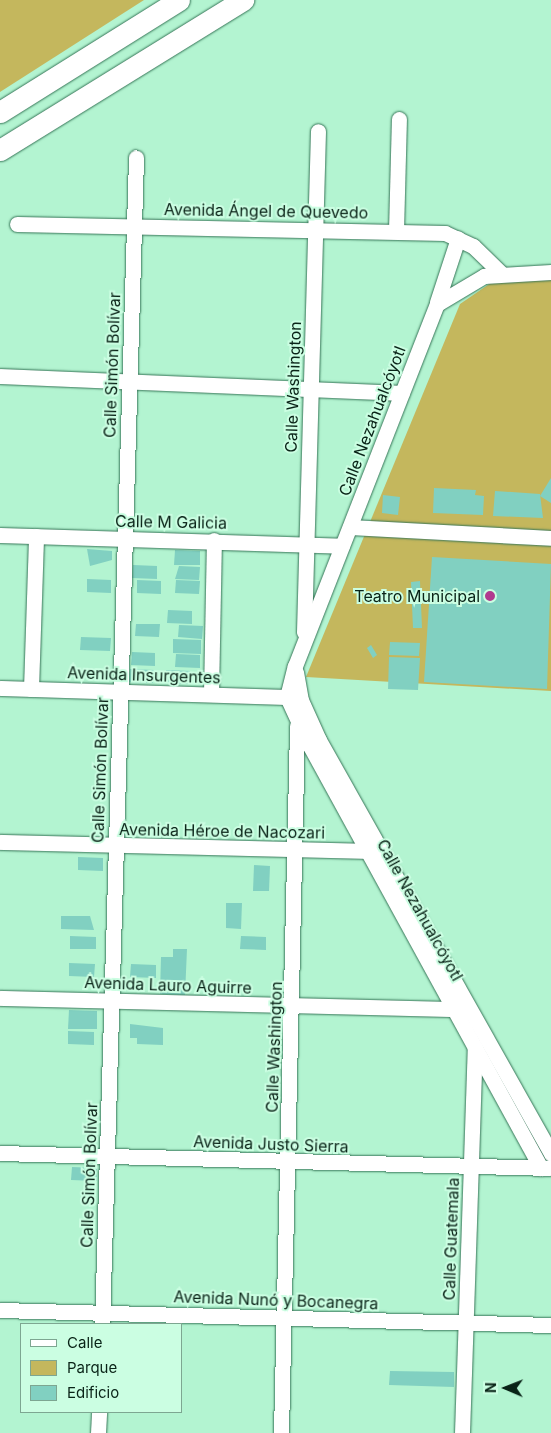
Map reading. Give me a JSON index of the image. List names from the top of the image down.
{
  "streets": {
    "street": [
      "Avenida Ángel de Quevedo",
      "Calle Simón Bolívar",
      "Calle Washington",
      "Calle Nezahualcóyotl",
      "Calle M Galicia",
      "Avenida Insurgentes",
      "Avenida Héroe de Nacozari",
      "Avenida Lauro Aguirre",
      "Avenida Justo Sierra",
      "Calle Guatemala",
      "Avenida Nunó y Bocanegra"
    ]
  },
  "crossings": [
    ["Avenida Ángel de Quevedo", "Calle Simón Bolívar"],
    ["Avenida Ángel de Quevedo", "Calle Washington"],
    ["Avenida Ángel de Quevedo", "Calle Nezahualcóyotl"],
    ["Calle Simón Bolívar", "Calle M Galicia"],
    ["Calle Simón Bolívar", "Avenida Insurgentes"],
    ["Calle Simón Bolívar", "Avenida Héroe de Nacozari"],
    ["Calle Simón Bolívar", "Avenida Lauro Aguirre"],
    ["Calle Simón Bolívar", "Avenida Justo Sierra"],
    ["Calle Simón Bolívar", "Avenida Nunó y Bocanegra"],
    ["Calle Washington", "Calle Nezahualcóyotl"],
    ["Calle Washington", "Calle M Galicia"],
    ["Calle Washington", "Avenida Héroe de Nacozari"],
    ["Calle Washington", "Avenida Lauro Aguirre"],
    ["Calle Washington", "Avenida Justo Sierra"],
    ["Calle Washington", "Avenida Nunó y Bocanegra"],
    ["Calle Nezahualcóyotl", "Calle M Galicia"],
    ["Calle Nezahualcóyotl", "Avenida Insurgentes"],
    ["Calle Nezahualcóyotl", "Avenida Héroe de Nacozari"],
    ["Calle Nezahualcóyotl", "Avenida Lauro Aguirre"],
    ["Calle Nezahualcóyotl", "Avenida Justo Sierra"],
    ["Calle Nezahualcóyotl", "Calle Guatemala"],
    ["Avenida Lauro Aguirre", "Calle Guatemala"],
    ["Avenida Justo Sierra", "Calle Guatemala"],
    ["Calle Guatemala", "Avenida Nunó y Bocanegra"]
  ],
  "places": ["Teatro Municipal"],
  "legend": ["Calle", "Parque", "Edificio"],
  "north": "left"
}
